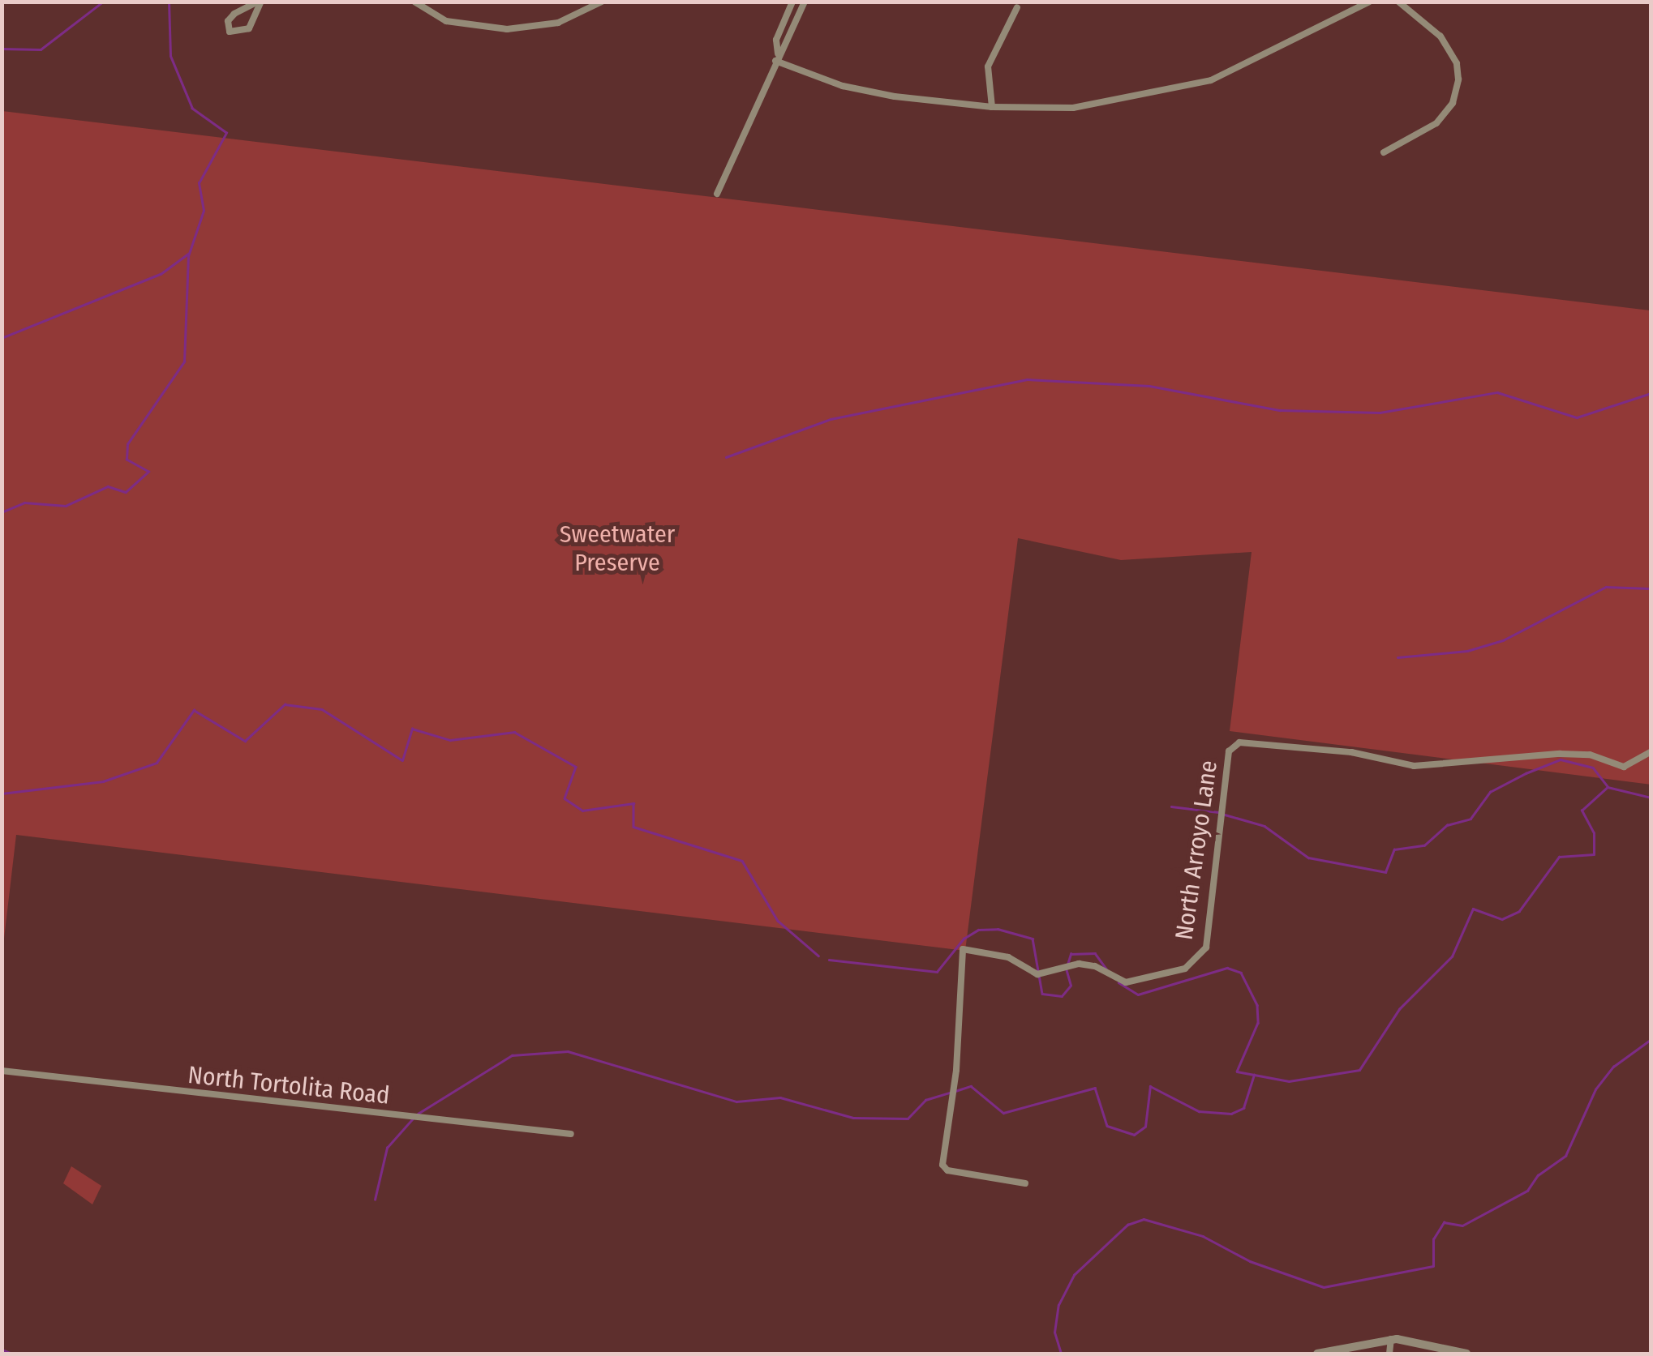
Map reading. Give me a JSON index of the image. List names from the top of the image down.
{
  "streets": {
    "street": ["North Arroyo Lane", "North Tortolita Road"]
  },
  "parks": ["Sweetwater Preserve"]
}
